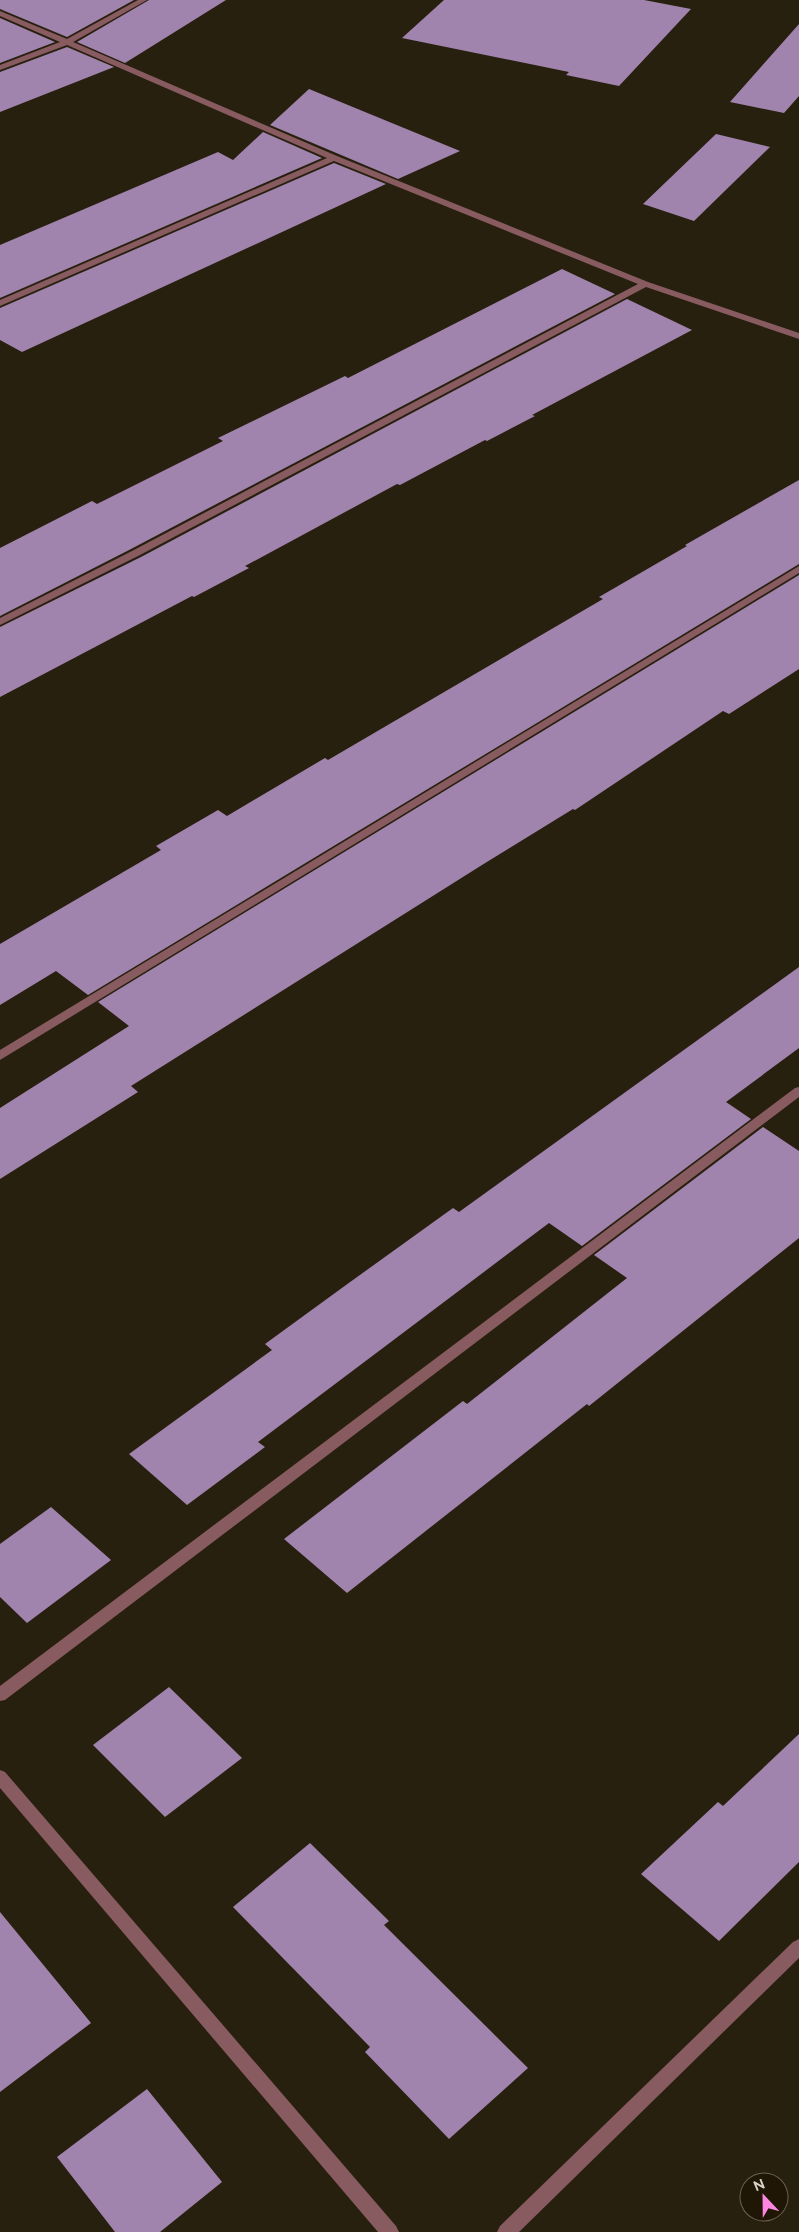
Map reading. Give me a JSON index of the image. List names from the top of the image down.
{
  "north": "top"
}
